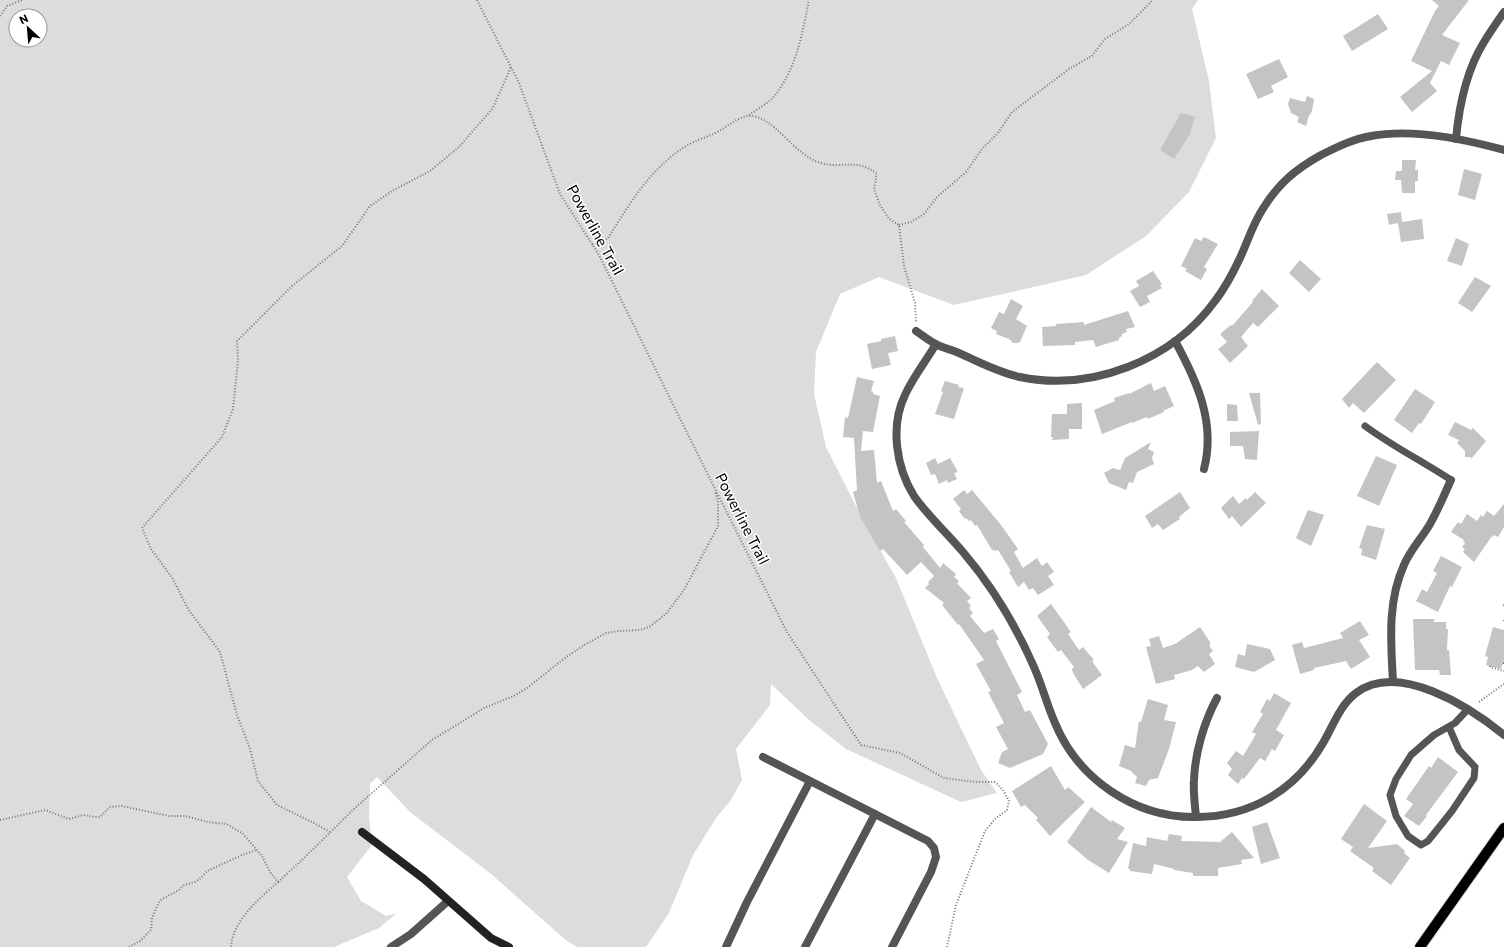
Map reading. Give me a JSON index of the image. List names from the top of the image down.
{
  "streets": {
    "path": ["Powerline Trail"]
  },
  "north": "top left"
}
